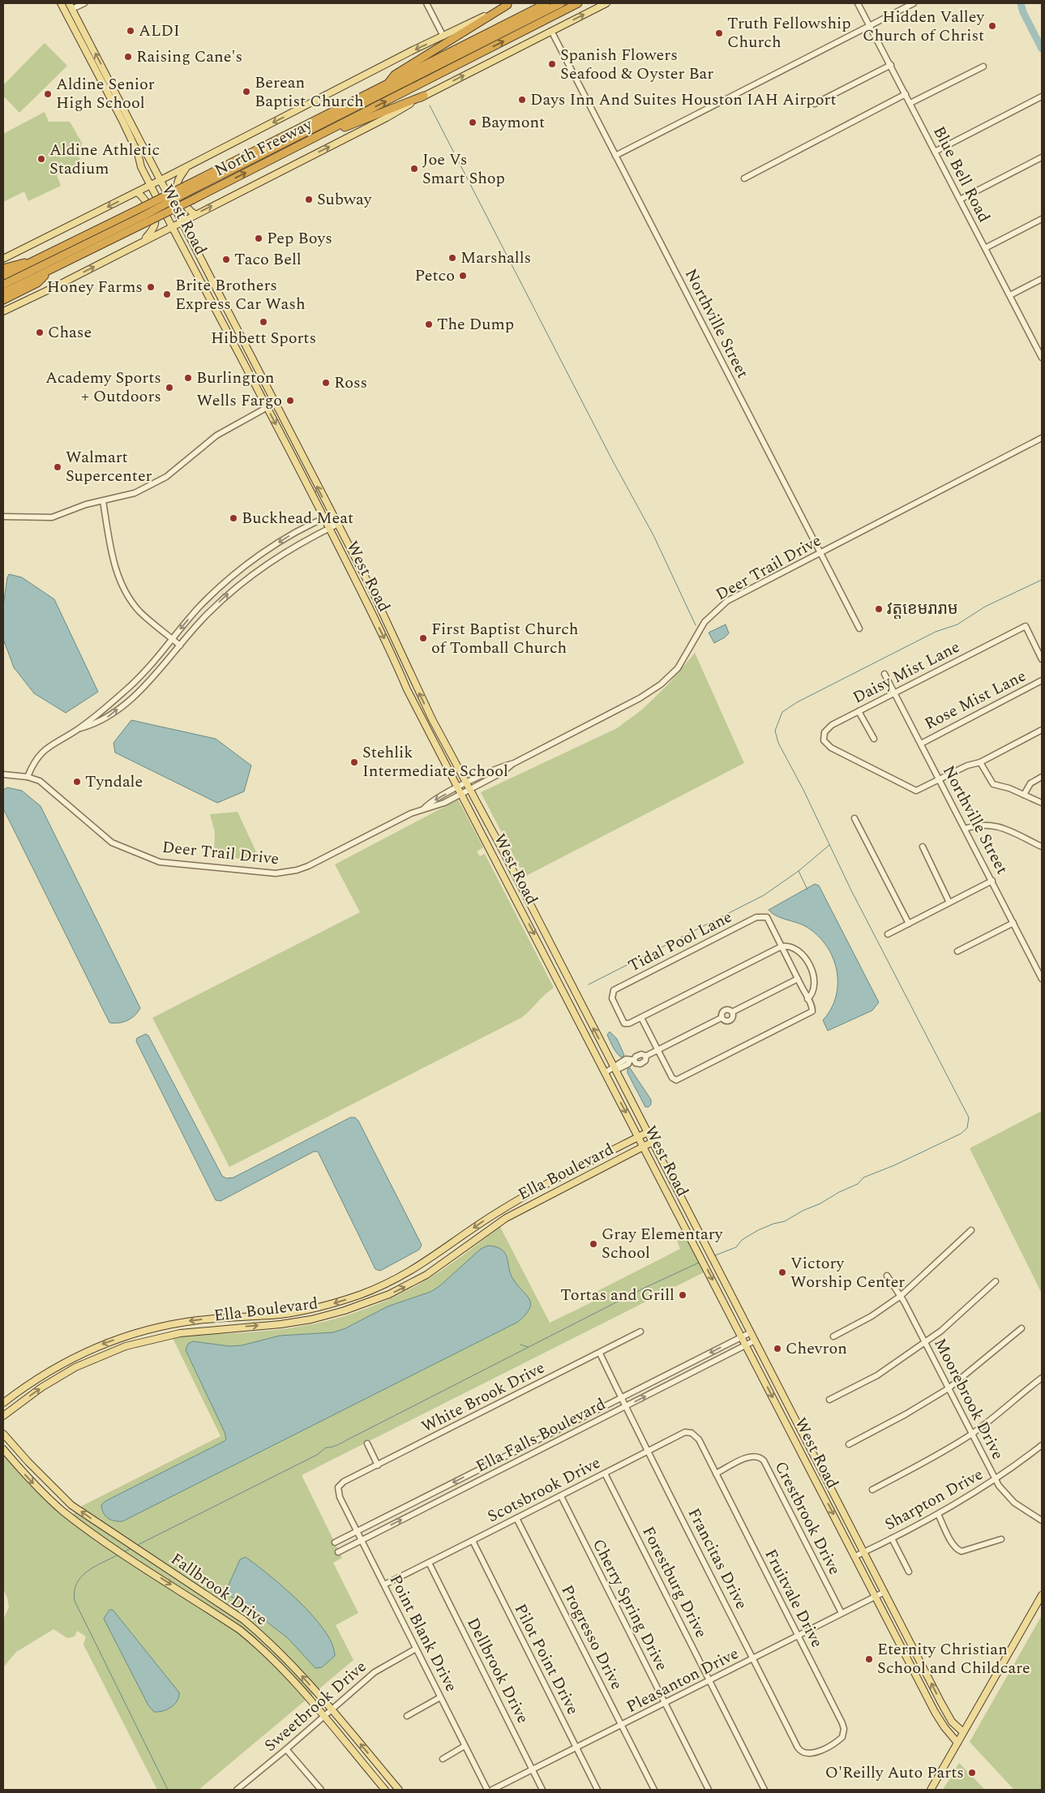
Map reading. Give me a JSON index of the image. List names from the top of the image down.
{
  "streets": {
    "highway": ["North Freeway"],
    "main road": ["West Road", "Ella Boulevard", "Fallbrook Drive"],
    "street": [
      "Blue Bell Road",
      "Northville Street",
      "Deer Trail Drive",
      "Daisy Mist Lane",
      "Rose Mist Lane",
      "Tidal Pool Lane",
      "White Brook Drive",
      "Moorebrook Drive",
      "Ella Falls Boulevard",
      "Scotsbrook Drive",
      "Sharpton Drive",
      "Crestbrook Drive",
      "Francitas Drive",
      "Forestburg Drive",
      "Fruitvale Drive",
      "Cherry Spring Drive",
      "Point Blank Drive",
      "Progresso Drive",
      "Pilot Point Drive",
      "Dellbrook Drive",
      "Pleasanton Drive",
      "Sweetbrook Drive"
    ]
  },
  "crossings": [
    ["West Road", "Deer Trail Drive"],
    ["West Road", "Ella Boulevard"],
    ["West Road", "Ella Falls Boulevard"],
    ["West Road", "Sharpton Drive"],
    ["West Road", "Pleasanton Drive"],
    ["Northville Street", "Deer Trail Drive"],
    ["Northville Street", "Daisy Mist Lane"],
    ["Northville Street", "Rose Mist Lane"],
    ["White Brook Drive", "Francitas Drive"],
    ["White Brook Drive", "Point Blank Drive"],
    ["Moorebrook Drive", "Sharpton Drive"],
    ["Ella Falls Boulevard", "Francitas Drive"],
    ["Ella Falls Boulevard", "Point Blank Drive"],
    ["Scotsbrook Drive", "Francitas Drive"],
    ["Scotsbrook Drive", "Forestburg Drive"],
    ["Scotsbrook Drive", "Fruitvale Drive"],
    ["Scotsbrook Drive", "Cherry Spring Drive"],
    ["Scotsbrook Drive", "Point Blank Drive"],
    ["Scotsbrook Drive", "Progresso Drive"],
    ["Scotsbrook Drive", "Pilot Point Drive"],
    ["Scotsbrook Drive", "Dellbrook Drive"],
    ["Crestbrook Drive", "Fruitvale Drive"],
    ["Crestbrook Drive", "Pleasanton Drive"],
    ["Francitas Drive", "Fruitvale Drive"],
    ["Francitas Drive", "Pleasanton Drive"],
    ["Forestburg Drive", "Pleasanton Drive"],
    ["Fallbrook Drive", "Sweetbrook Drive"],
    ["Fruitvale Drive", "Pleasanton Drive"],
    ["Cherry Spring Drive", "Pleasanton Drive"],
    ["Point Blank Drive", "Sweetbrook Drive"],
    ["Progresso Drive", "Pleasanton Drive"],
    ["Pilot Point Drive", "Pleasanton Drive"],
    ["Dellbrook Drive", "Pleasanton Drive"]
  ],
  "places": [
    "Hidden Valley Church of Christ",
    "ALDI",
    "Truth Fellowship Church",
    "Raising Cane's",
    "Spanish Flowers Seafood & Oyster Bar",
    "Berean Baptist Church",
    "Aldine Senior High School",
    "Days Inn And Suites Houston IAH Airport",
    "Baymont",
    "Aldine Athletic Stadium",
    "Joe Vs Smart Shop",
    "Subway",
    "Pep Boys",
    "Marshalls",
    "Taco Bell",
    "Petco",
    "Honey Farms",
    "Brite Brothers Express Car Wash",
    "Hibbett Sports",
    "The Dump",
    "Chase",
    "Burlington",
    "Ross",
    "Academy Sports + Outdoors",
    "Wells Fargo",
    "Walmart Supercenter",
    "Buckhead Meat",
    "វត្តខេមរារាម",
    "First Baptist Church of Tomball Church",
    "Stehlik Intermediate School",
    "Tyndale",
    "Gray Elementary School",
    "Victory Worship Center",
    "Tortas and Grill",
    "Chevron",
    "Eternity Christian School and Childcare",
    "O'Reilly Auto Parts"
  ]
}
